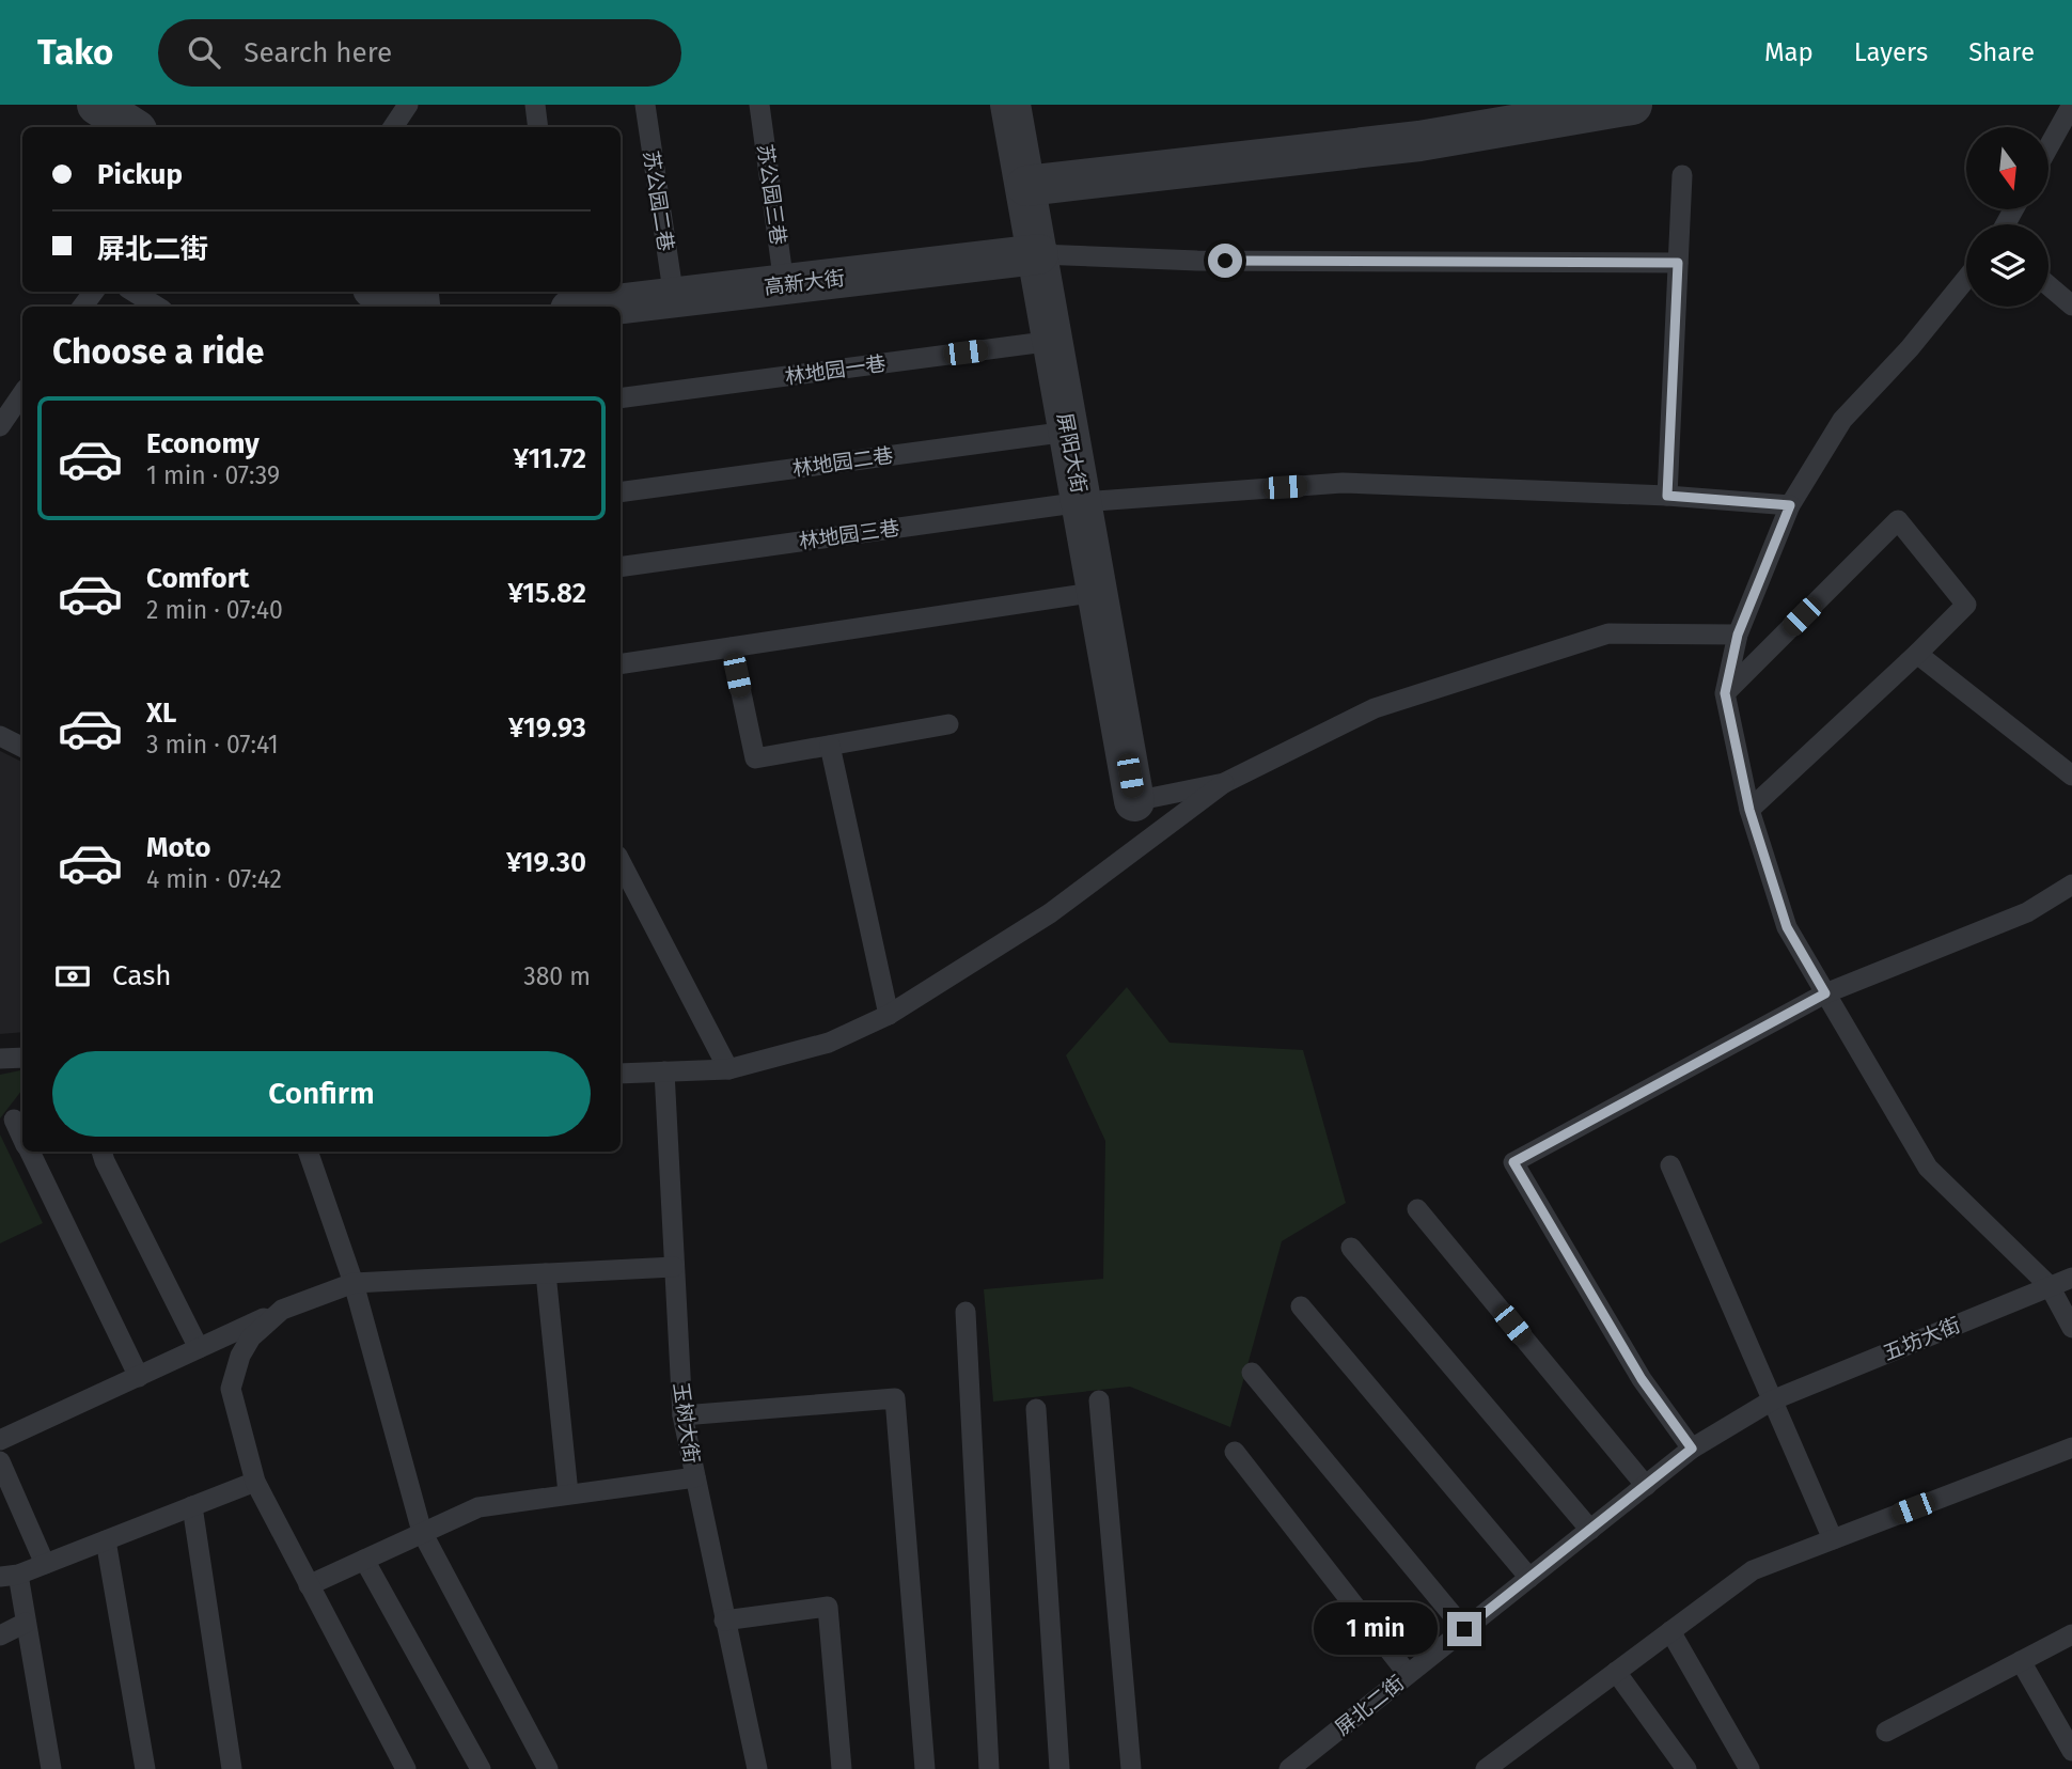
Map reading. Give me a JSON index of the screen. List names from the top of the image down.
{
  "streets": {
    "street": ["高新大街", "屏阳大街"],
    "lane": [
      "苏公园三巷",
      "苏公园二巷",
      "林地园一巷",
      "林地园二巷",
      "林地园三巷",
      "五坊大街",
      "玉树大街",
      "屏北二街"
    ]
  },
  "crossings": [
    ["苏公园三巷", "高新大街"],
    ["苏公园二巷", "高新大街"],
    ["高新大街", "屏阳大街"],
    ["林地园一巷", "屏阳大街"],
    ["屏阳大街", "林地园二巷"],
    ["屏阳大街", "林地园三巷"],
    ["五坊大街", "屏北二街"]
  ],
  "north": "bottom",
  "page": {
    "header": "Tako",
    "search": "Search here",
    "nav": ["Map", "Layers", "Share"],
    "banner": ["Pickup", "屏北二街"],
    "heading": "Choose a ride",
    "list": [
      {
        "name": "Economy",
        "note": "1 min · 07:39",
        "value": "¥11.72"
      },
      {
        "name": "Comfort",
        "note": "2 min · 07:40",
        "value": "¥15.82"
      },
      {
        "name": "XL",
        "note": "3 min · 07:41",
        "value": "¥19.93"
      },
      {
        "name": "Moto",
        "note": "4 min · 07:42",
        "value": "¥19.30"
      }
    ],
    "pay": ["Cash", "380 m"],
    "buttons": "Confirm",
    "bubble": "1 min"
  }
}
